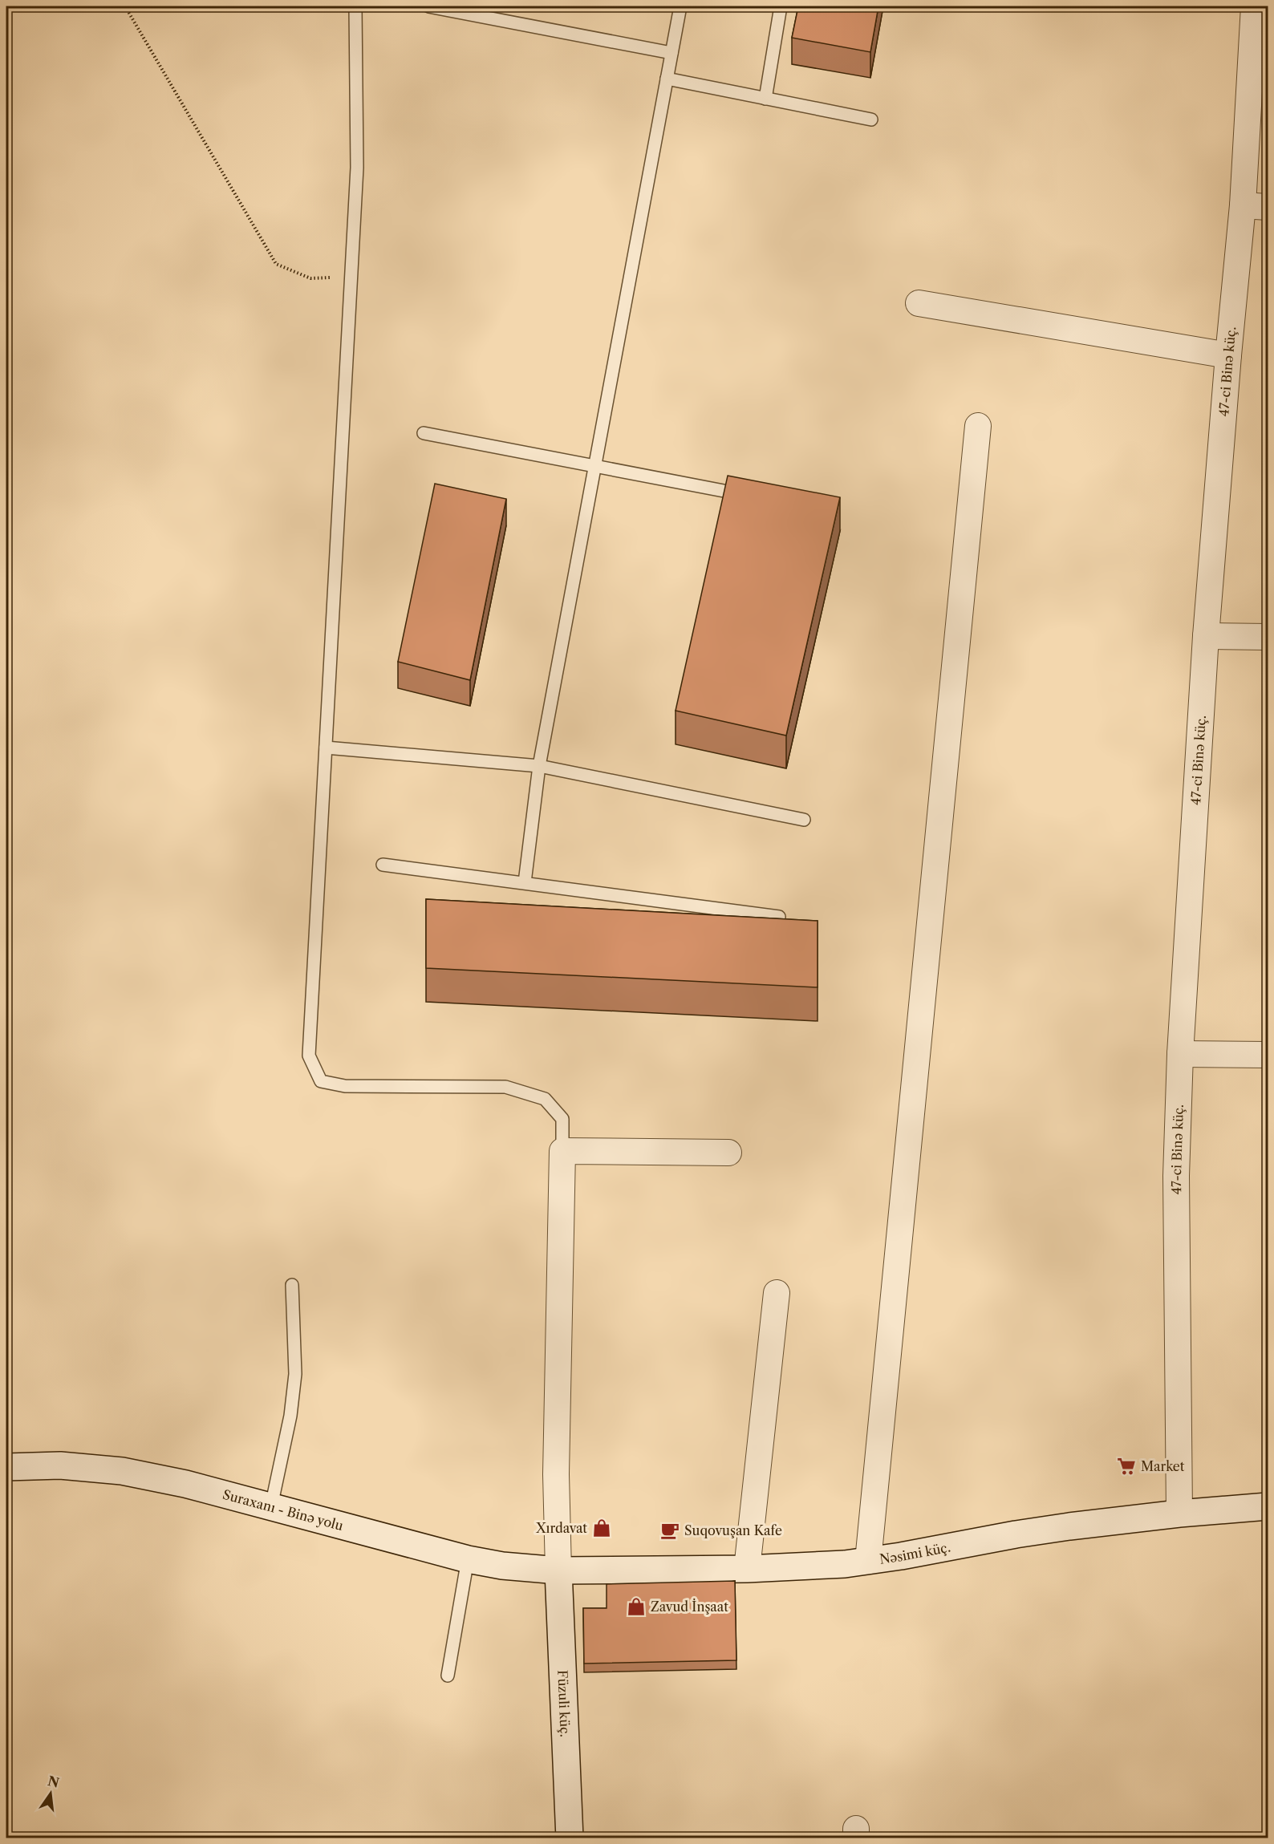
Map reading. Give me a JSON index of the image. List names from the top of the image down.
{
  "streets": {
    "street": [
      "47-ci Binə küç.",
      "Suraxanı - Binə yolu",
      "Nəsimi küç.",
      "Füzuli küç."
    ]
  },
  "crossings": [
    ["47-ci Binə küç.", "Nəsimi küç."],
    ["Suraxanı - Binə yolu", "Nəsimi küç."],
    ["Suraxanı - Binə yolu", "Füzuli küç."],
    ["Nəsimi küç.", "Füzuli küç."]
  ],
  "places": {
    "supermarket": ["Market"],
    "shop": ["Xırdavat", "Zavud İnşaat"],
    "cafe": ["Suqovuşan Kafe"]
  },
  "north": "top"
}
